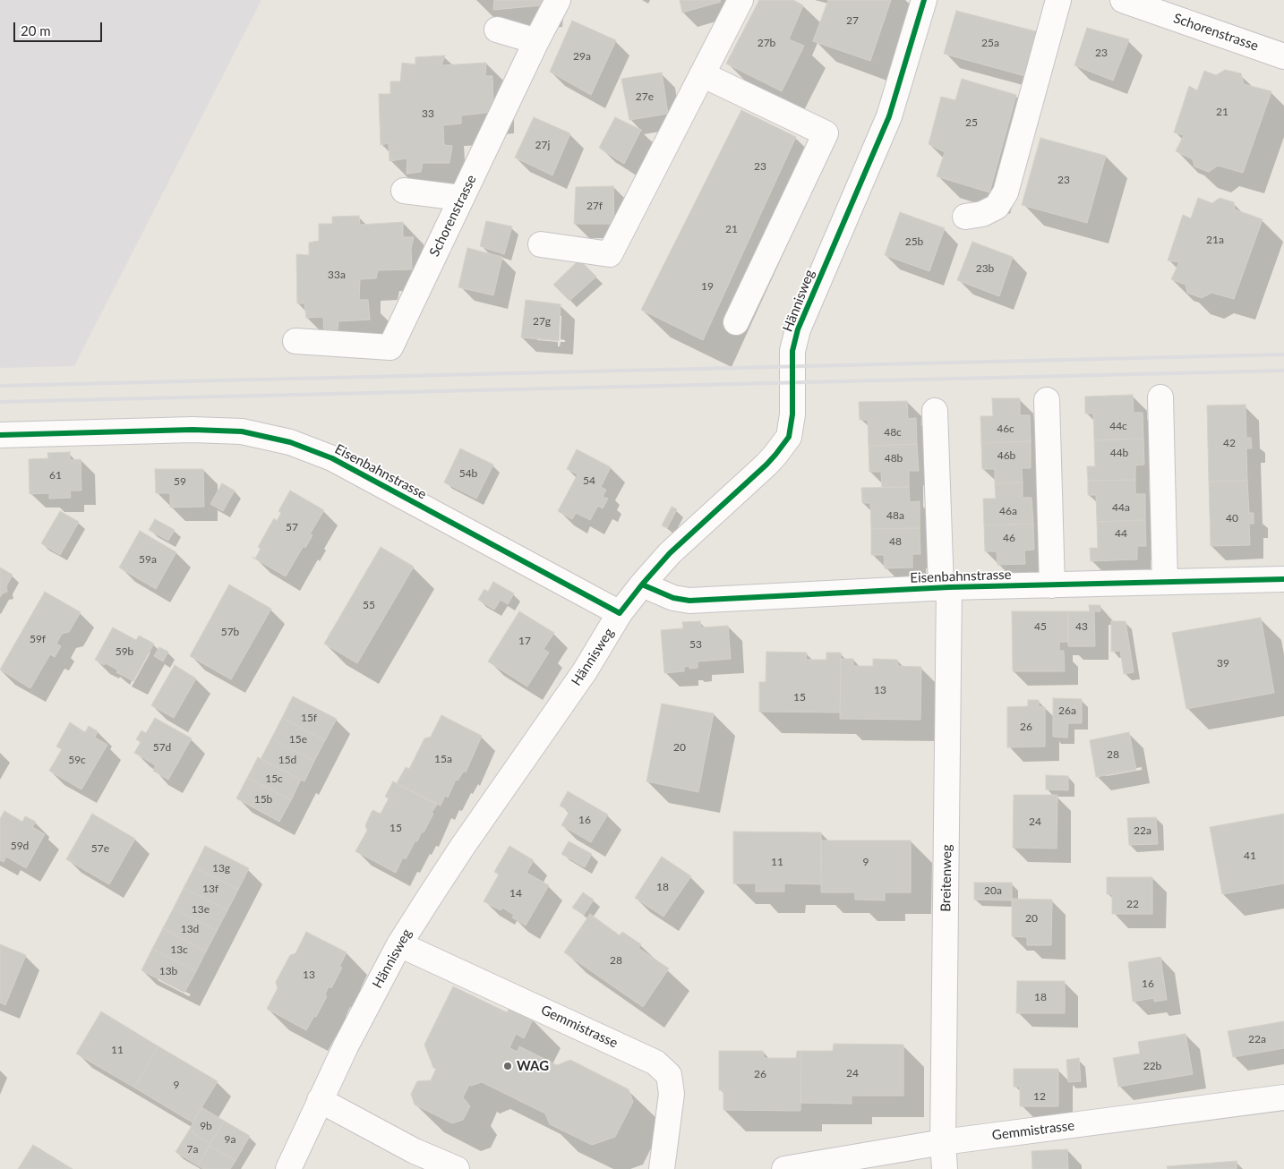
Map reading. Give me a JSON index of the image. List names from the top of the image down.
{
  "streets": {
    "street": [
      "Schorenstrasse",
      "Hännisweg",
      "Eisenbahnstrasse",
      "Breitenweg",
      "Gemmistrasse"
    ]
  },
  "crossings": [
    ["Hännisweg", "Eisenbahnstrasse"],
    ["Hännisweg", "Gemmistrasse"],
    ["Eisenbahnstrasse", "Breitenweg"],
    ["Breitenweg", "Gemmistrasse"]
  ],
  "places": ["WAG"],
  "house_numbers": [
    "27",
    "27b",
    "25a",
    "23",
    "29a",
    "27e",
    "21",
    "33",
    "25",
    "27j",
    "23",
    "23",
    "27f",
    "21",
    "21a",
    "25b",
    "23b",
    "33a",
    "19",
    "27g",
    "44c",
    "46c",
    "48c",
    "42",
    "44b",
    "46b",
    "48b",
    "54b",
    "61",
    "54",
    "59",
    "44a",
    "46a",
    "48a",
    "40",
    "57",
    "44",
    "46",
    "48",
    "59a",
    "55",
    "45",
    "43",
    "57b",
    "59f",
    "17",
    "53",
    "59b",
    "39",
    "13",
    "15",
    "26a",
    "15f",
    "26",
    "15e",
    "57d",
    "20",
    "28",
    "15a",
    "59c",
    "15d",
    "15c",
    "15b",
    "16",
    "24",
    "15",
    "22a",
    "59d",
    "57e",
    "41",
    "11",
    "9",
    "13g",
    "18",
    "13f",
    "20a",
    "14",
    "22",
    "13e",
    "20",
    "13d",
    "13c",
    "28",
    "13b",
    "13",
    "16",
    "18",
    "22a",
    "11",
    "22b",
    "24",
    "26",
    "9",
    "12",
    "9b",
    "9a",
    "7a"
  ],
  "scale_bar": "20 m"
}
